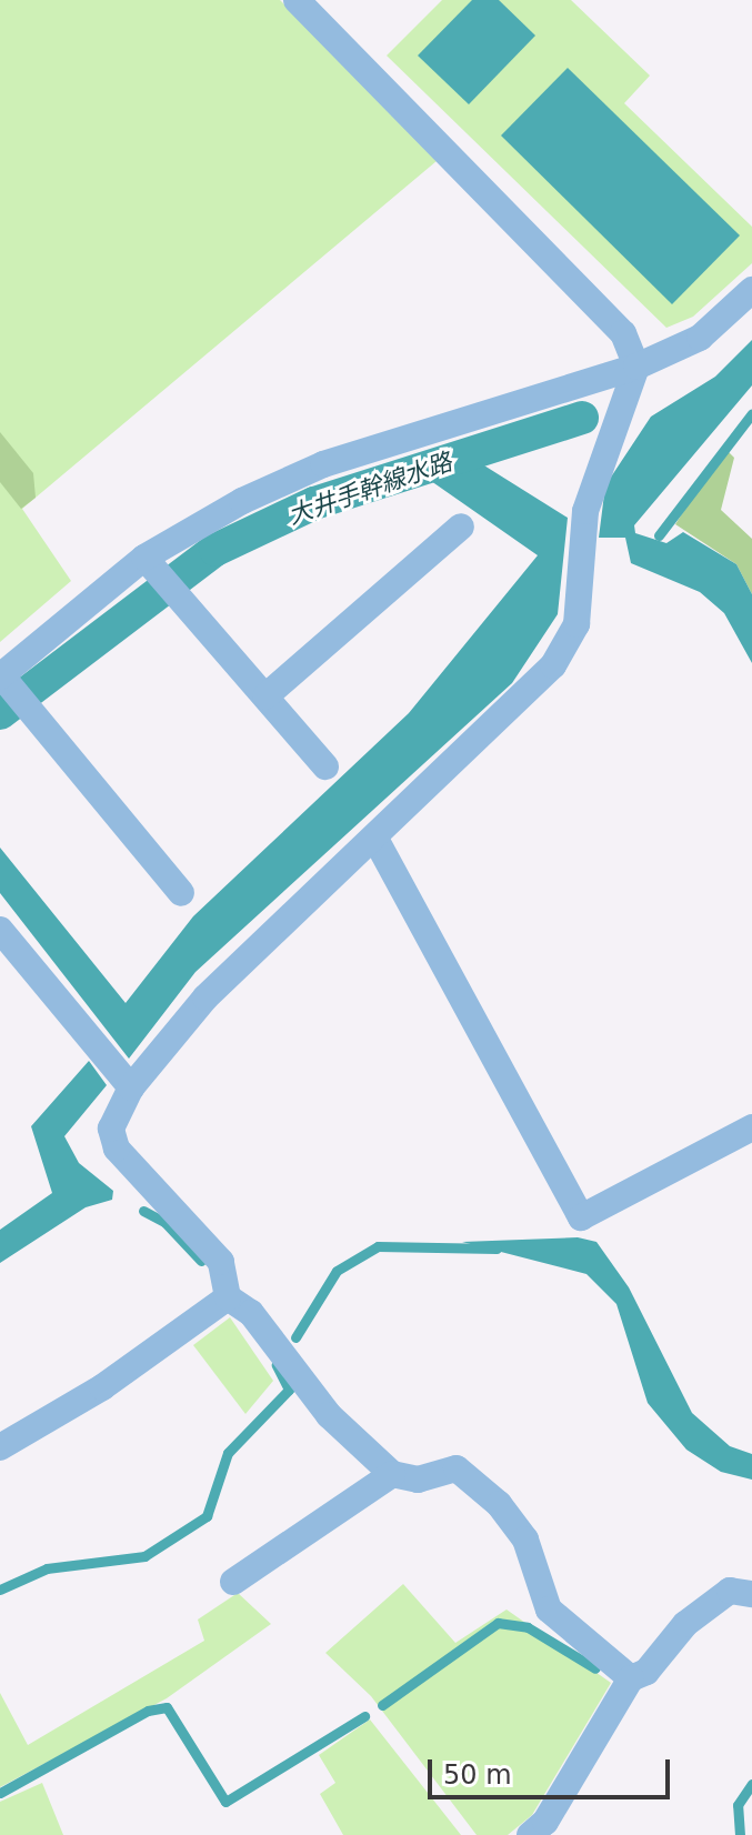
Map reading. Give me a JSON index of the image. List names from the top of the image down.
{
  "water": ["大井手幹線水路"],
  "scale_bar": "50 m"
}
